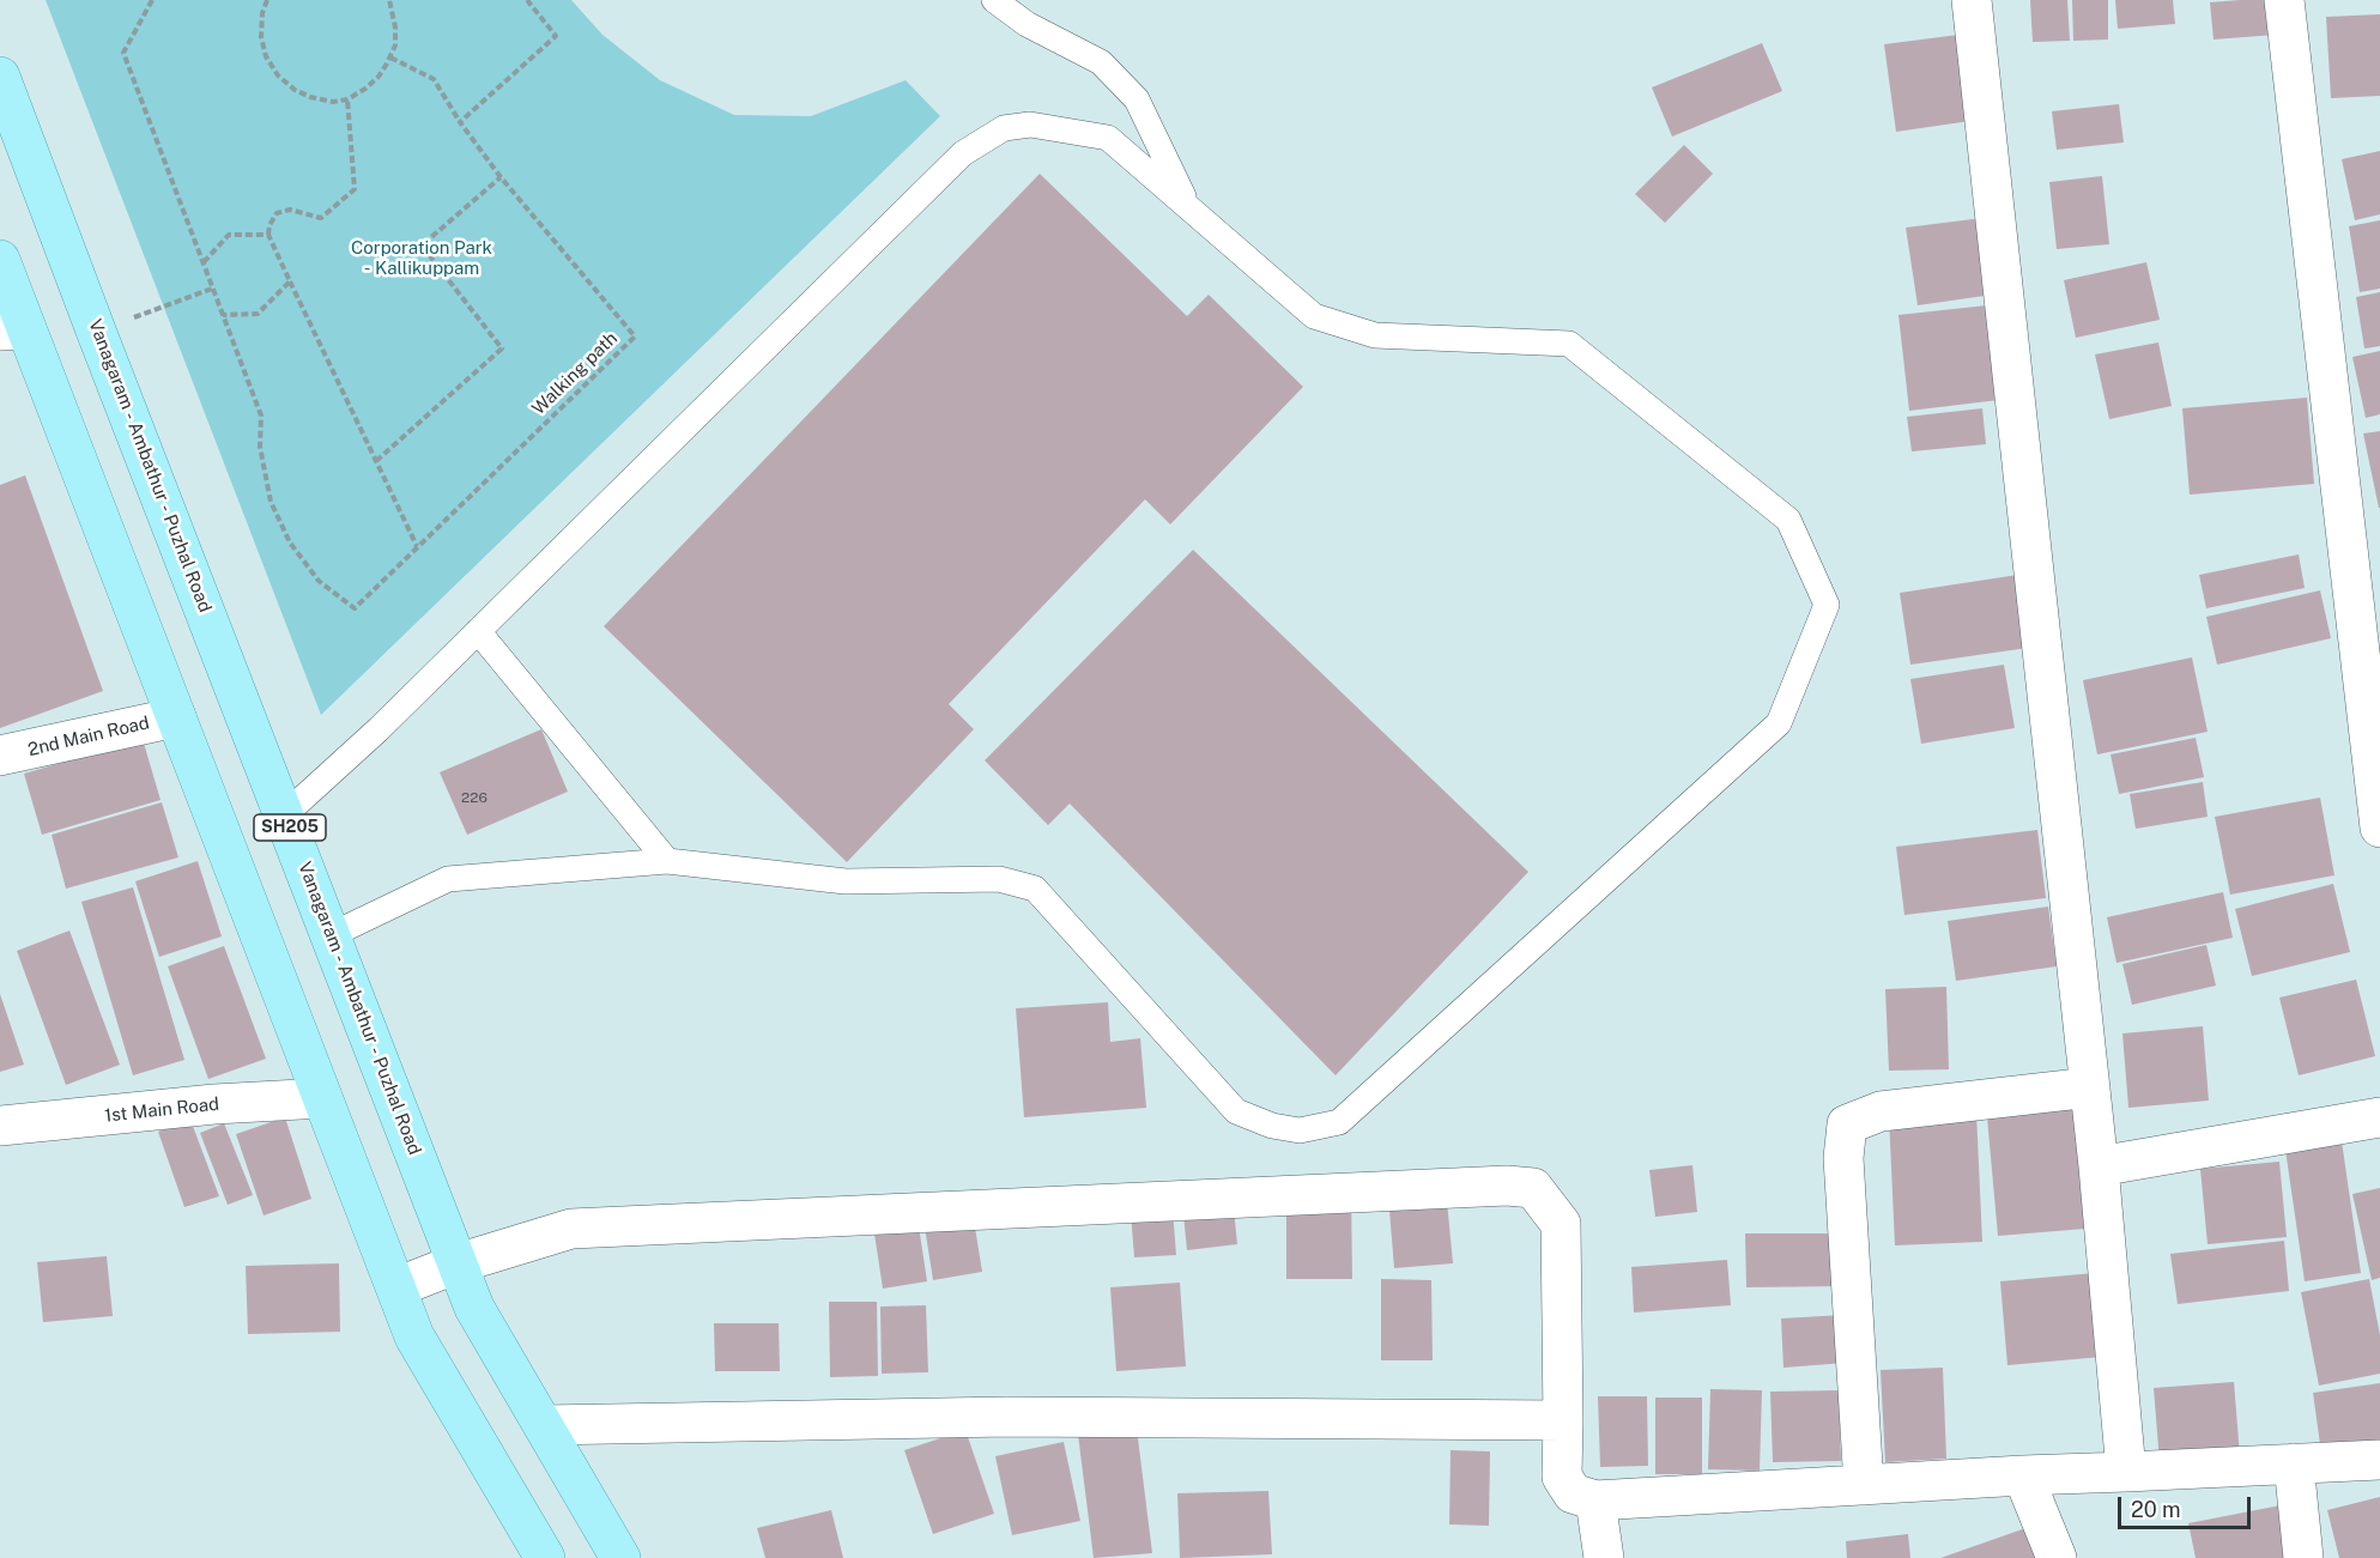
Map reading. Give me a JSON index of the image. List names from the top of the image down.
{
  "streets": {
    "main road": ["Vanagaram - Ambathur - Puzhal Road", "SH205"],
    "street": ["2nd Main Road", "1st Main Road"],
    "path": ["Walking path"]
  },
  "parks": ["Corporation Park - Kallikuppam"],
  "house_numbers": ["226"],
  "scale_bar": "20 m"
}
